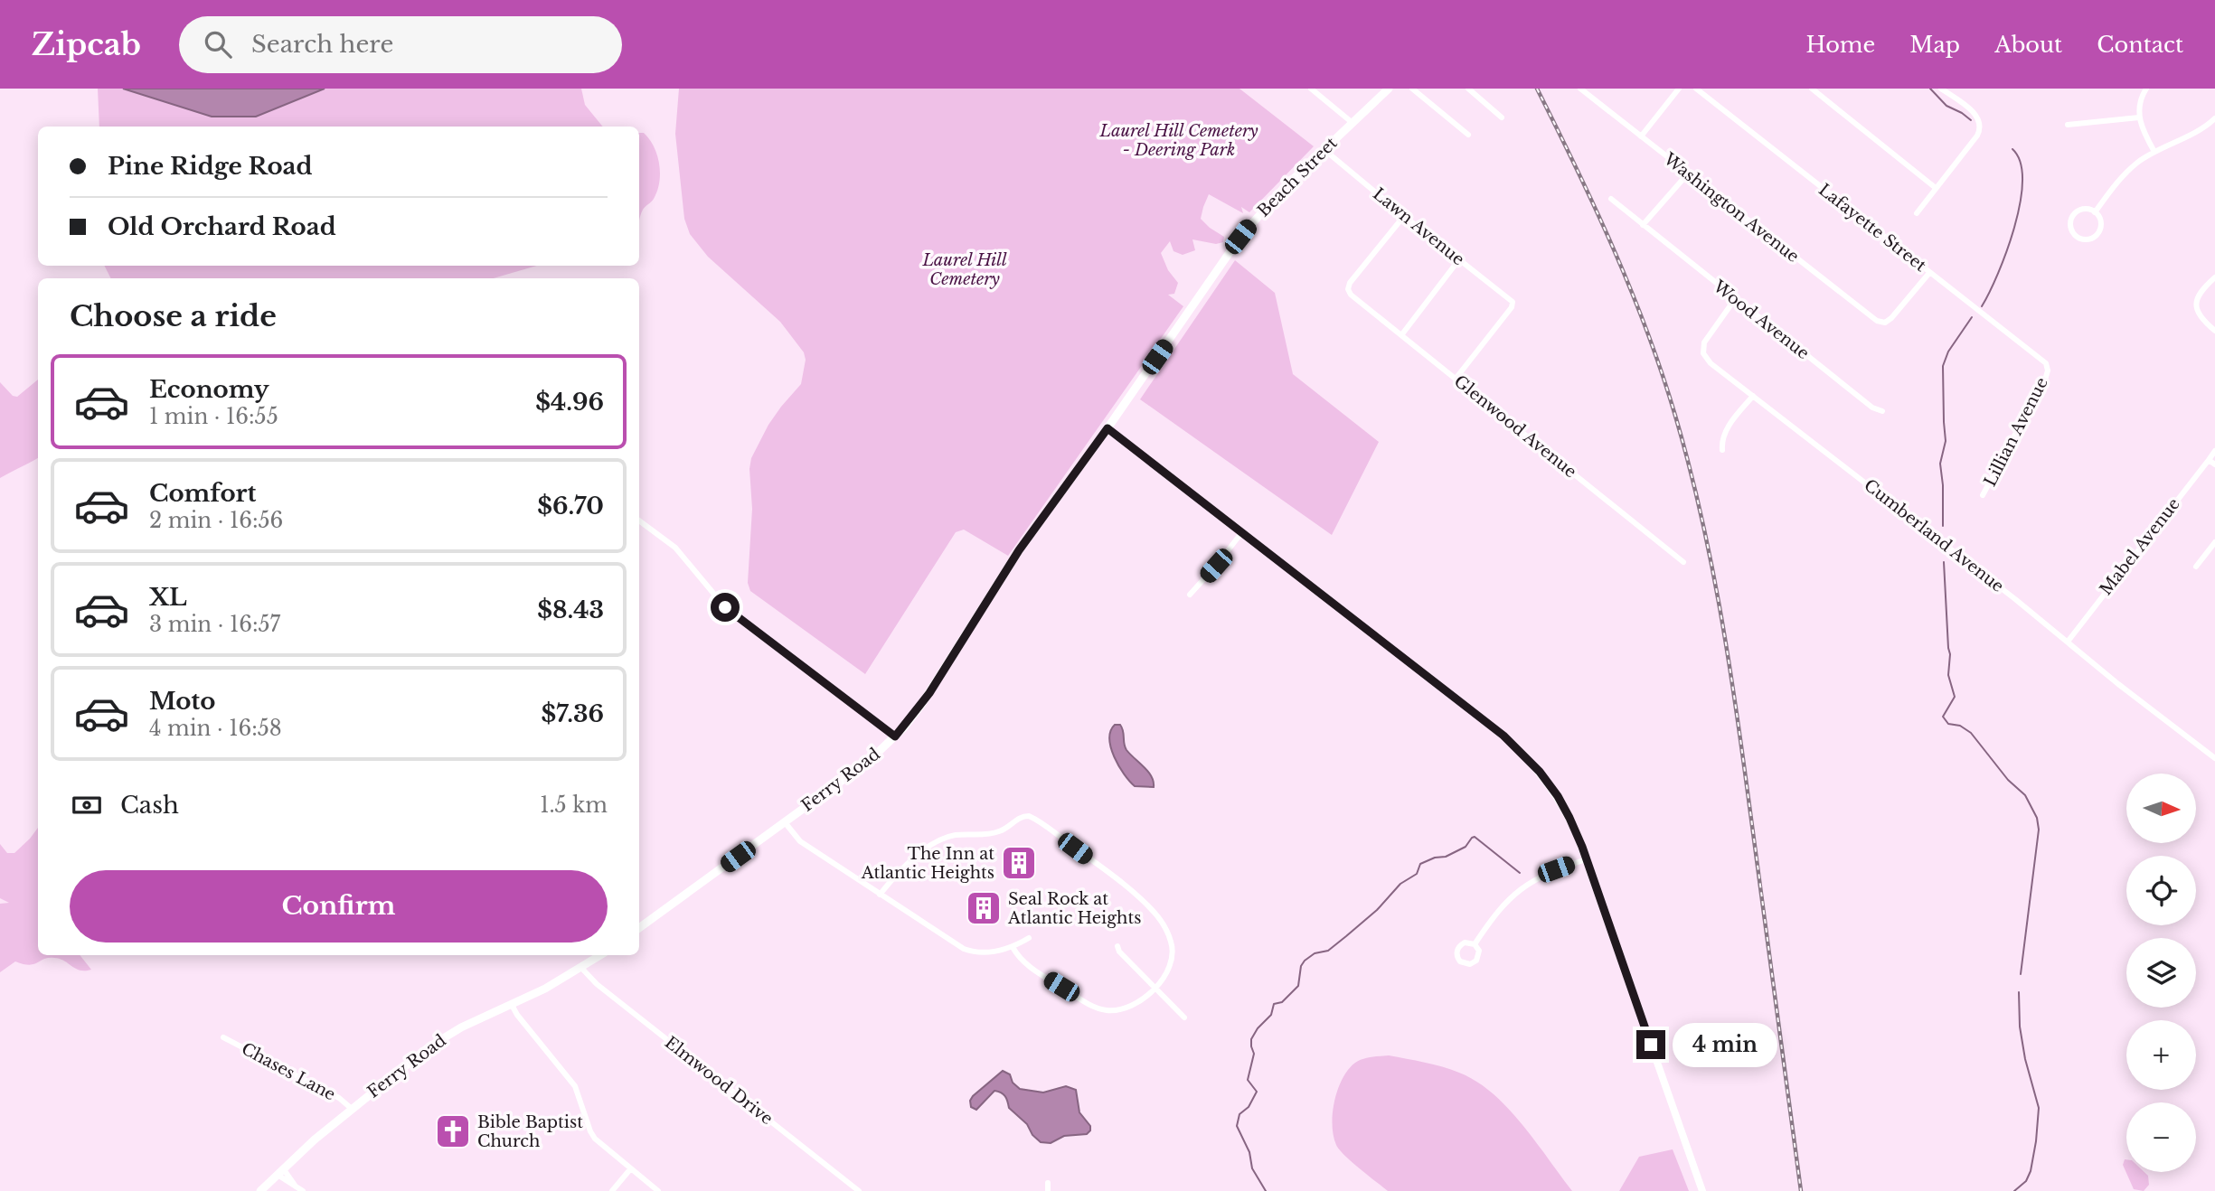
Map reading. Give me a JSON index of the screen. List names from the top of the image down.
{
  "streets": {
    "main road": ["Beach Street", "Ferry Road"],
    "street": [
      "Washington Avenue",
      "Lawn Avenue",
      "Lafayette Street",
      "Wood Avenue",
      "Glenwood Avenue",
      "Lillian Avenue",
      "Cumberland Avenue",
      "Mabel Avenue",
      "Chases Lane",
      "Elmwood Drive"
    ]
  },
  "crossings": [
    ["Beach Street", "Lawn Avenue"],
    ["Beach Street", "Ferry Road"],
    ["Washington Avenue", "Lafayette Street"],
    ["Lawn Avenue", "Glenwood Avenue"],
    ["Lafayette Street", "Lillian Avenue"],
    ["Wood Avenue", "Cumberland Avenue"],
    ["Cumberland Avenue", "Mabel Avenue"],
    ["Ferry Road", "Chases Lane"],
    ["Ferry Road", "Elmwood Drive"]
  ],
  "parks": ["Laurel Hill Cemetery - Deering Park", "Laurel Hill Cemetery"],
  "places": {
    "building": ["The Inn at Atlantic Heights", "Seal Rock at Atlantic Heights"],
    "church": ["Bible Baptist Church"]
  },
  "north": "right",
  "page": {
    "header": "Zipcab",
    "search": "Search here",
    "nav": [
      "Home",
      "Map",
      "About",
      "Contact"
    ],
    "banner": ["Pine Ridge Road", "Old Orchard Road"],
    "heading": "Choose a ride",
    "list": [
      {
        "name": "Economy",
        "note": "1 min · 16:55",
        "value": "$4.96"
      },
      {
        "name": "Comfort",
        "note": "2 min · 16:56",
        "value": "$6.70"
      },
      {
        "name": "XL",
        "note": "3 min · 16:57",
        "value": "$8.43"
      },
      {
        "name": "Moto",
        "note": "4 min · 16:58",
        "value": "$7.36"
      }
    ],
    "pay": ["Cash", "1.5 km"],
    "map_buttons": ["+", "−"],
    "buttons": "Confirm",
    "bubble": "4 min"
  }
}
